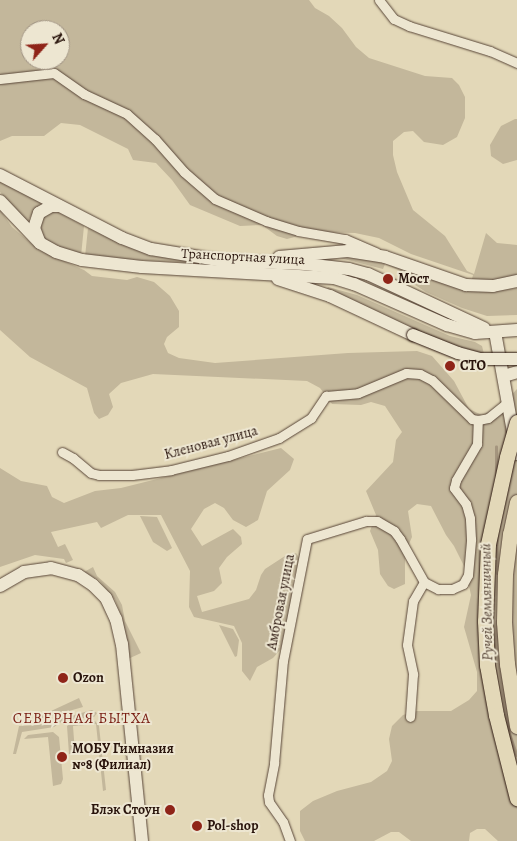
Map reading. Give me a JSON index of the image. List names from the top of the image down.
{
  "streets": {
    "main road": ["Транспортная улица"],
    "street": ["Кленовая улица", "Амбровая улица"]
  },
  "districts": ["СЕВЕРНАЯ БЫТХА"],
  "water": ["Ручей Земляничный"],
  "places": [
    "Мост",
    "СТО",
    "Ozon",
    "МОБУ Гимназия №8 (Филиал)",
    "Блэк Стоун",
    "Pol-shop"
  ],
  "north": "top right"
}
